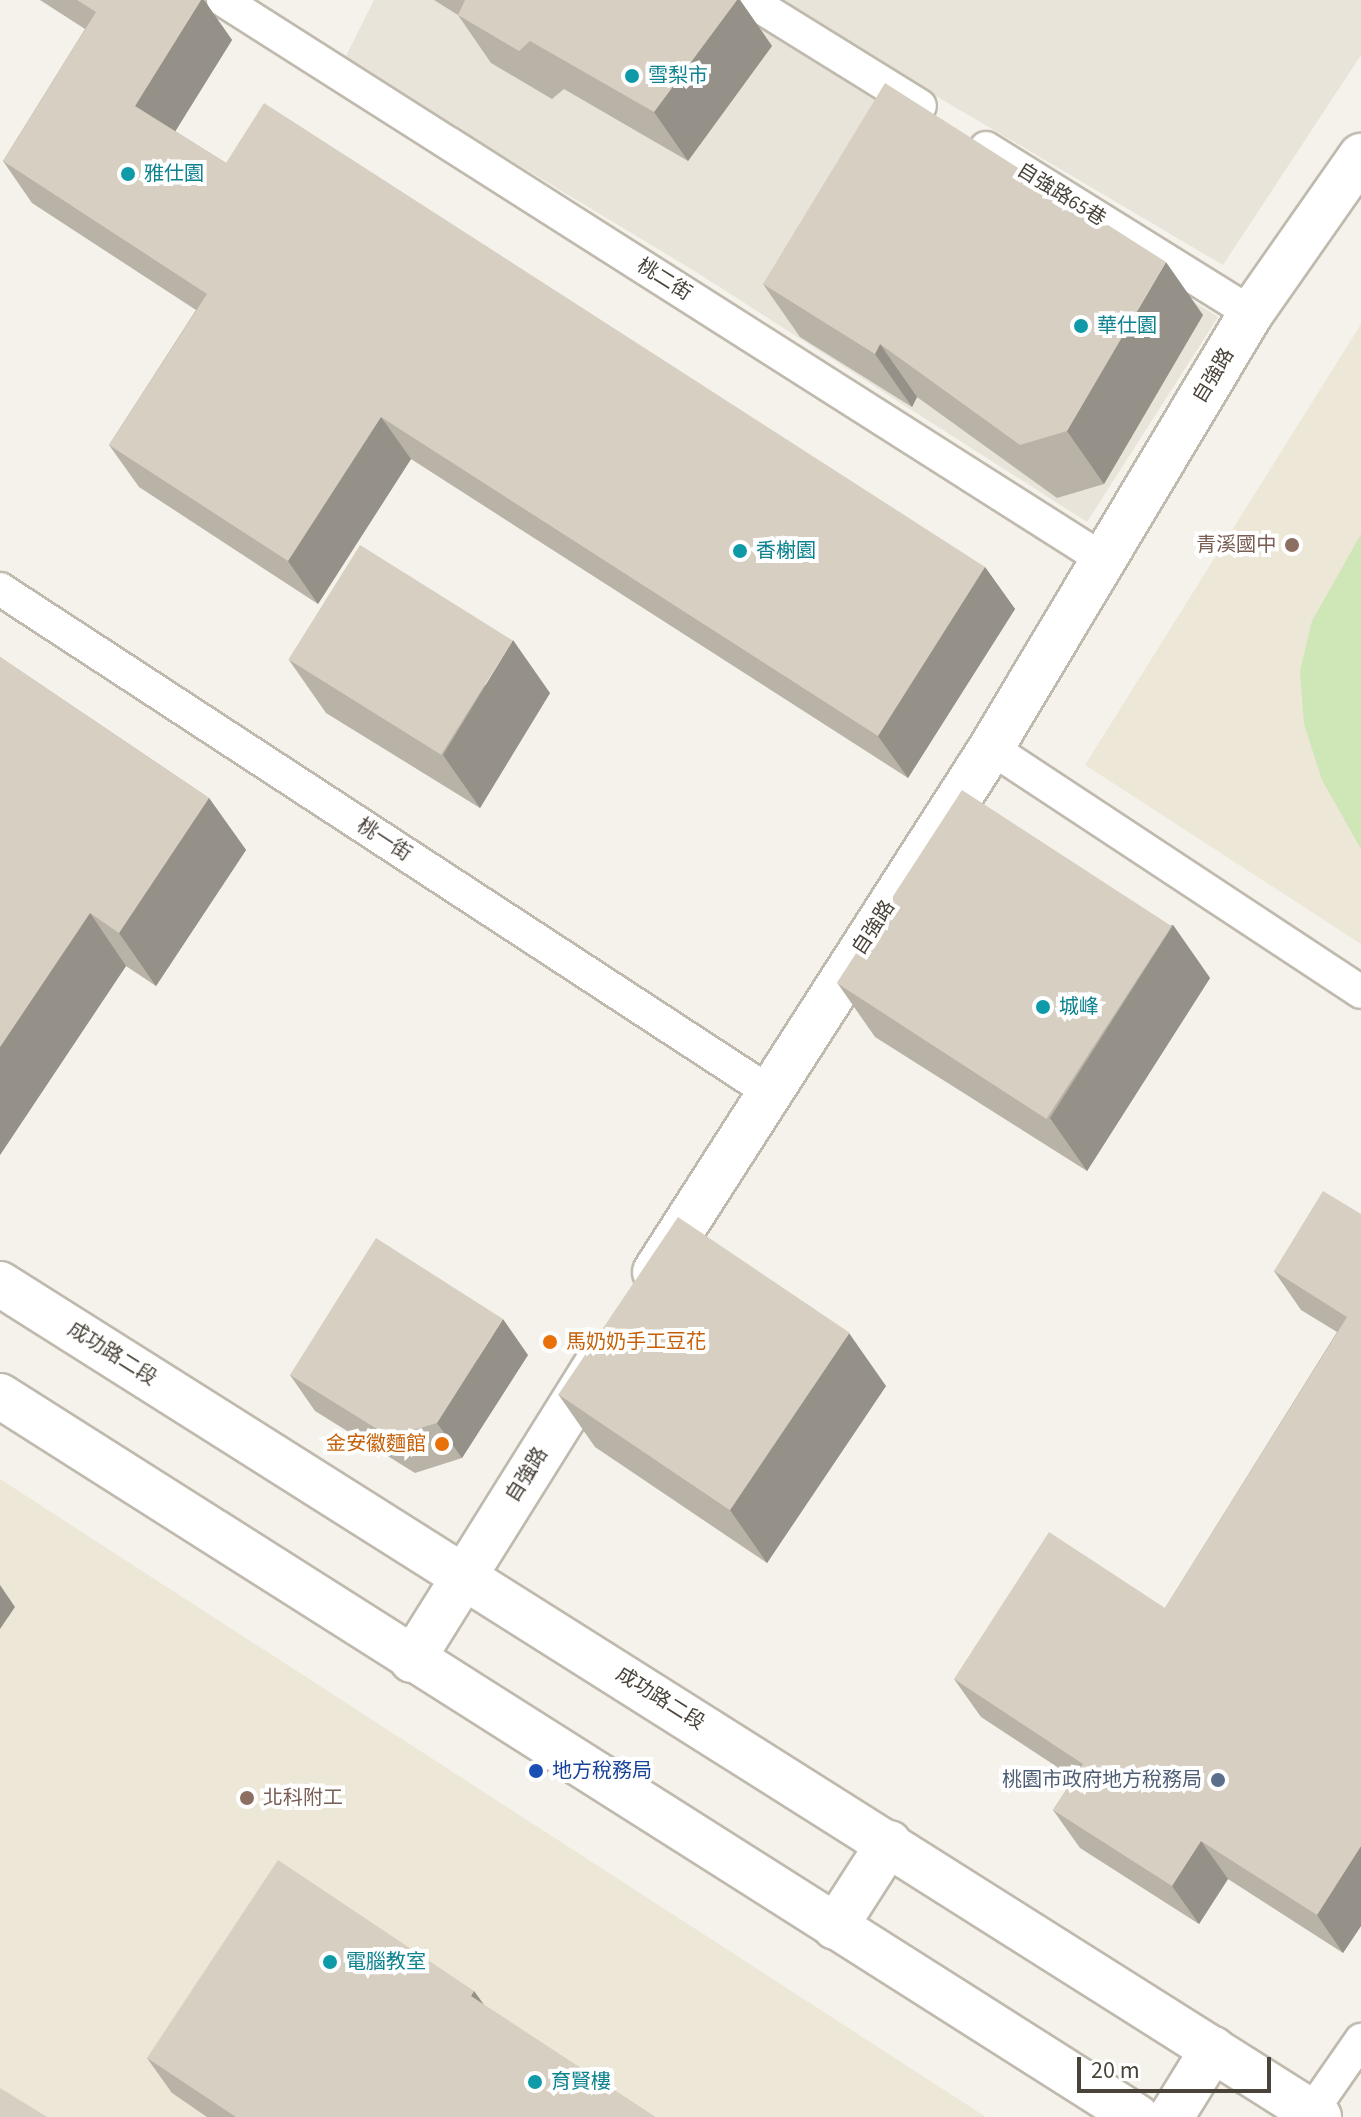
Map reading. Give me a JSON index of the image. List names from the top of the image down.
{
  "streets": {
    "street": ["自強路", "成功路二段"],
    "lane": ["自強路65巷", "桃二街", "桃一街"]
  },
  "crossings": [
    ["自強路65巷", "自強路"],
    ["桃二街", "自強路"],
    ["自強路", "桃一街"],
    ["自強路", "成功路二段"]
  ],
  "places": [
    "雪梨市",
    "雅仕園",
    "華仕園",
    "青溪國中",
    "香榭園",
    "城峰",
    "馬奶奶手工豆花",
    "金安徽麵館",
    "地方稅務局",
    "桃園市政府地方稅務局",
    "北科附工",
    "電腦教室",
    "育賢樓"
  ],
  "scale_bar": "20 m"
}
